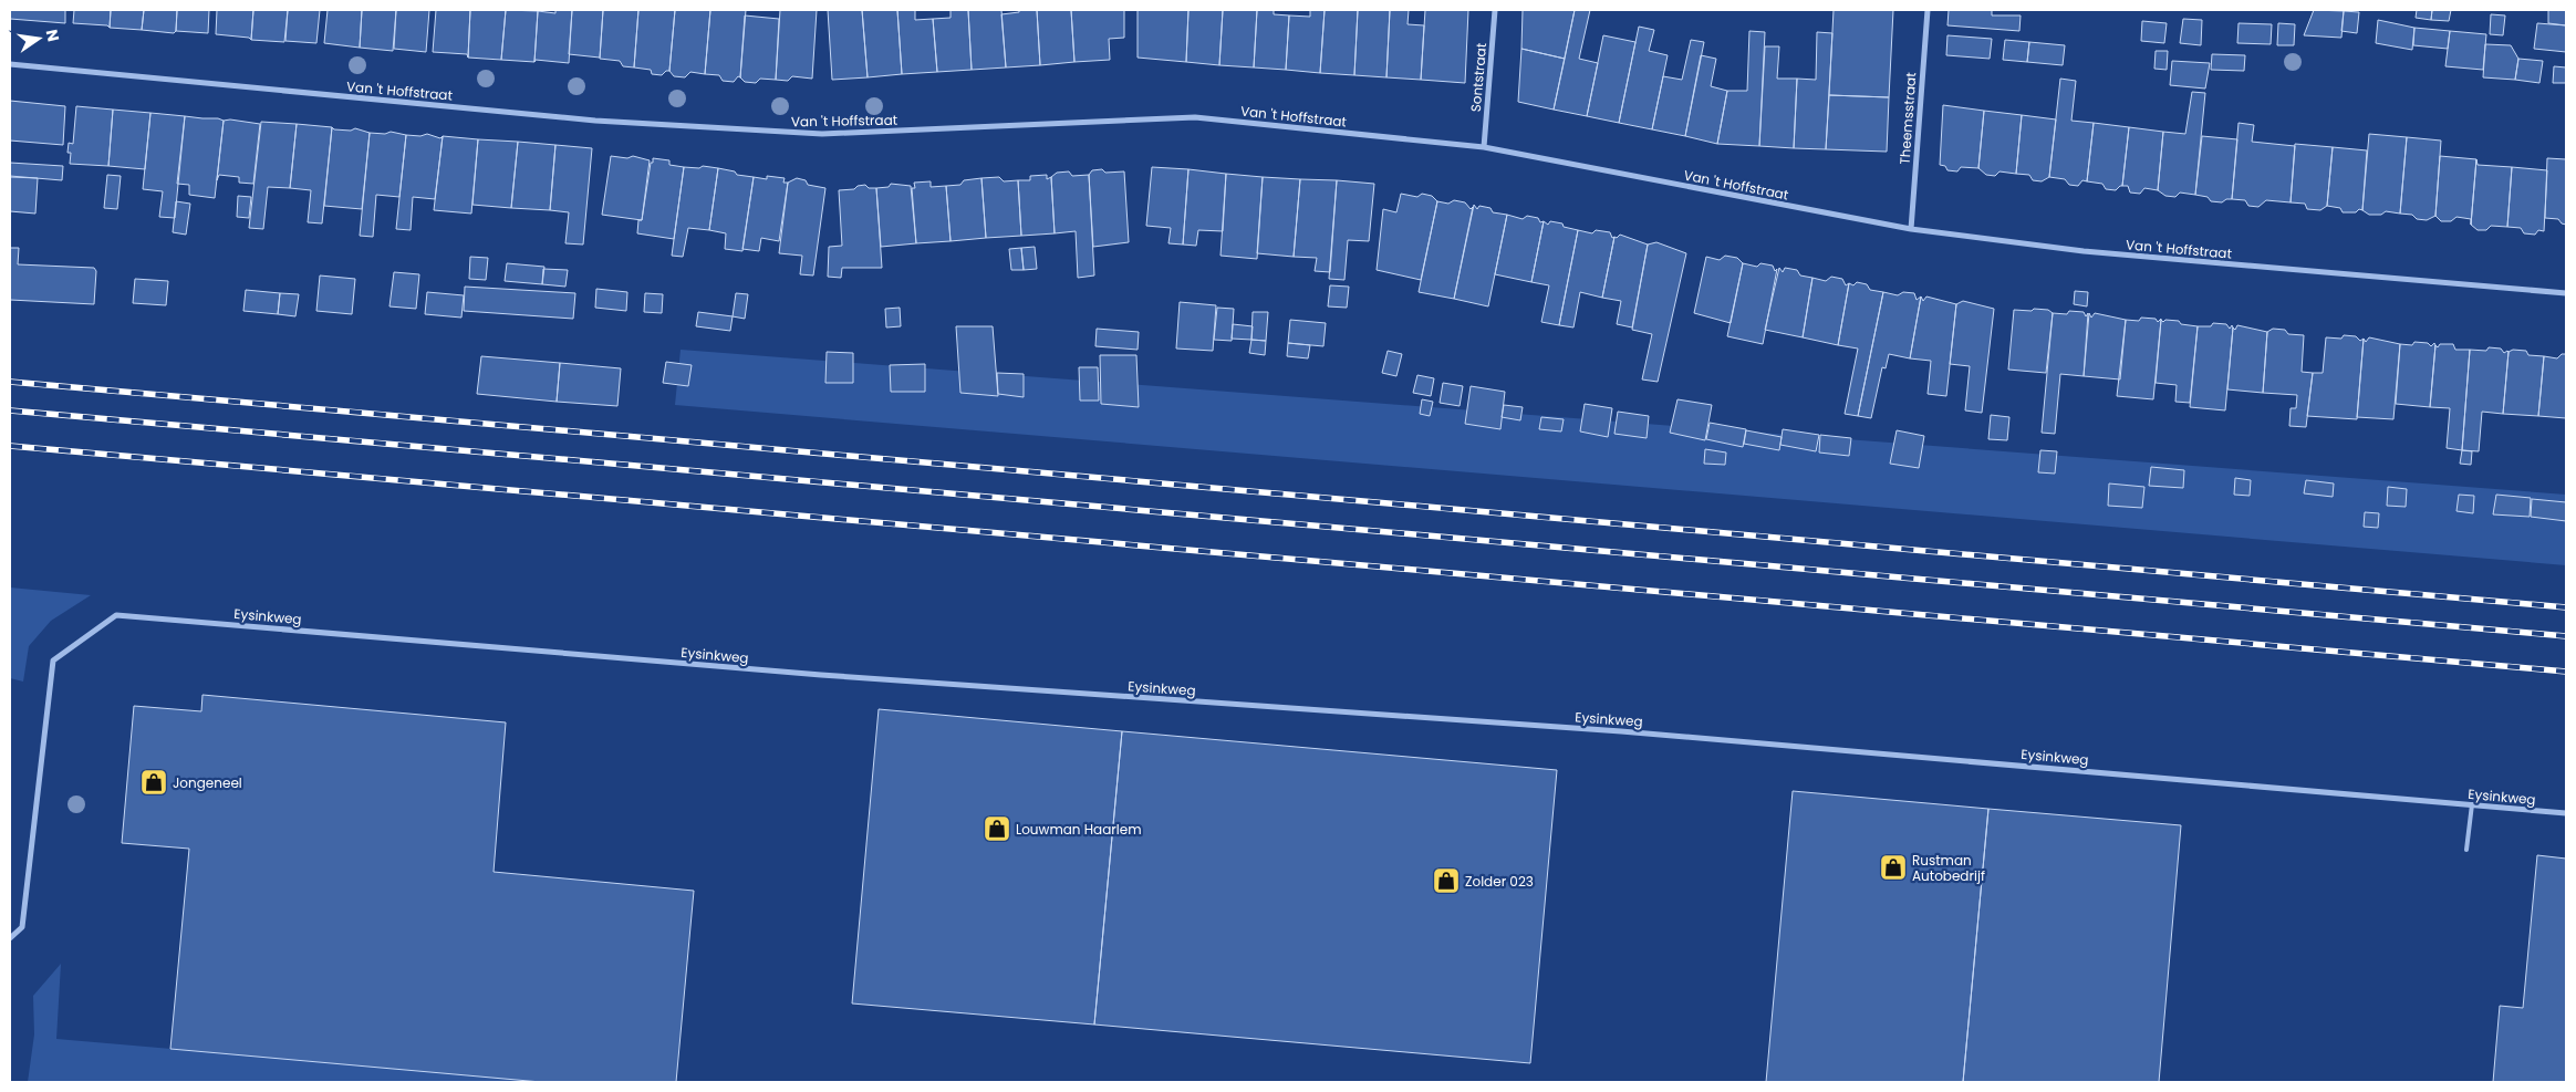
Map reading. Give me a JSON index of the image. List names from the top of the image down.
{
  "streets": {
    "street": [
      "Sontstraat",
      "Van 't Hoffstraat",
      "Theemsstraat",
      "Eysinkweg"
    ]
  },
  "crossings": [
    ["Sontstraat", "Van 't Hoffstraat"],
    ["Van 't Hoffstraat", "Theemsstraat"]
  ],
  "places": {
    "shop": [
      "Jongeneel",
      "Louwman Haarlem",
      "Rustman Autobedrijf",
      "Zolder 023"
    ]
  },
  "north": "right"
}
